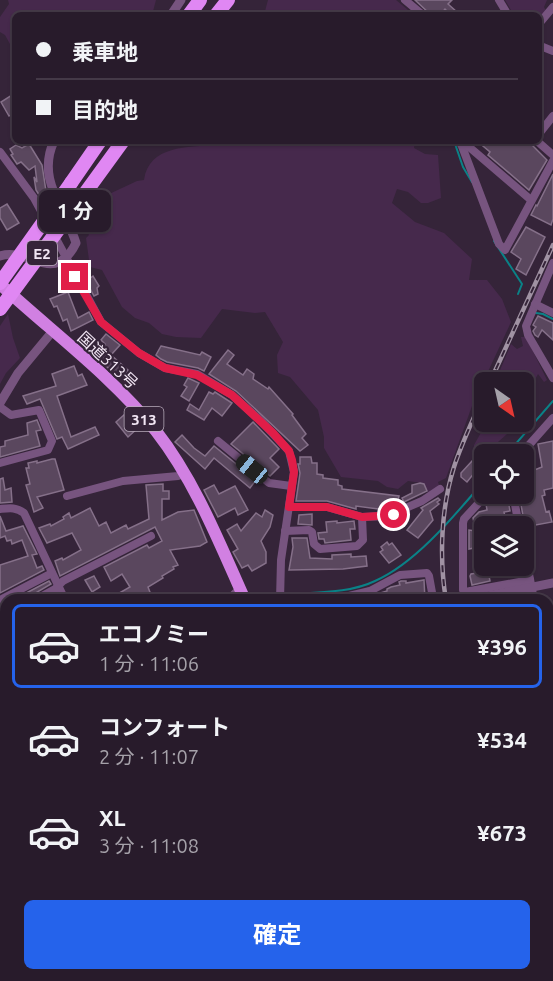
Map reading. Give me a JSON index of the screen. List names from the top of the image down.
{
  "streets": {
    "highway": ["E2", "国道313号", "313"]
  },
  "crossings": [
    ["E2", "国道313号"]
  ],
  "north": "bottom right",
  "page": {
    "banner": ["乗車地", "目的地"],
    "bubble": "1 分",
    "list": [
      {
        "name": "エコノミー",
        "note": "1 分 · 11:06",
        "value": "¥396"
      },
      {
        "name": "コンフォート",
        "note": "2 分 · 11:07",
        "value": "¥534"
      },
      {
        "name": "XL",
        "note": "3 分 · 11:08",
        "value": "¥673"
      }
    ],
    "buttons": "確定"
  }
}
